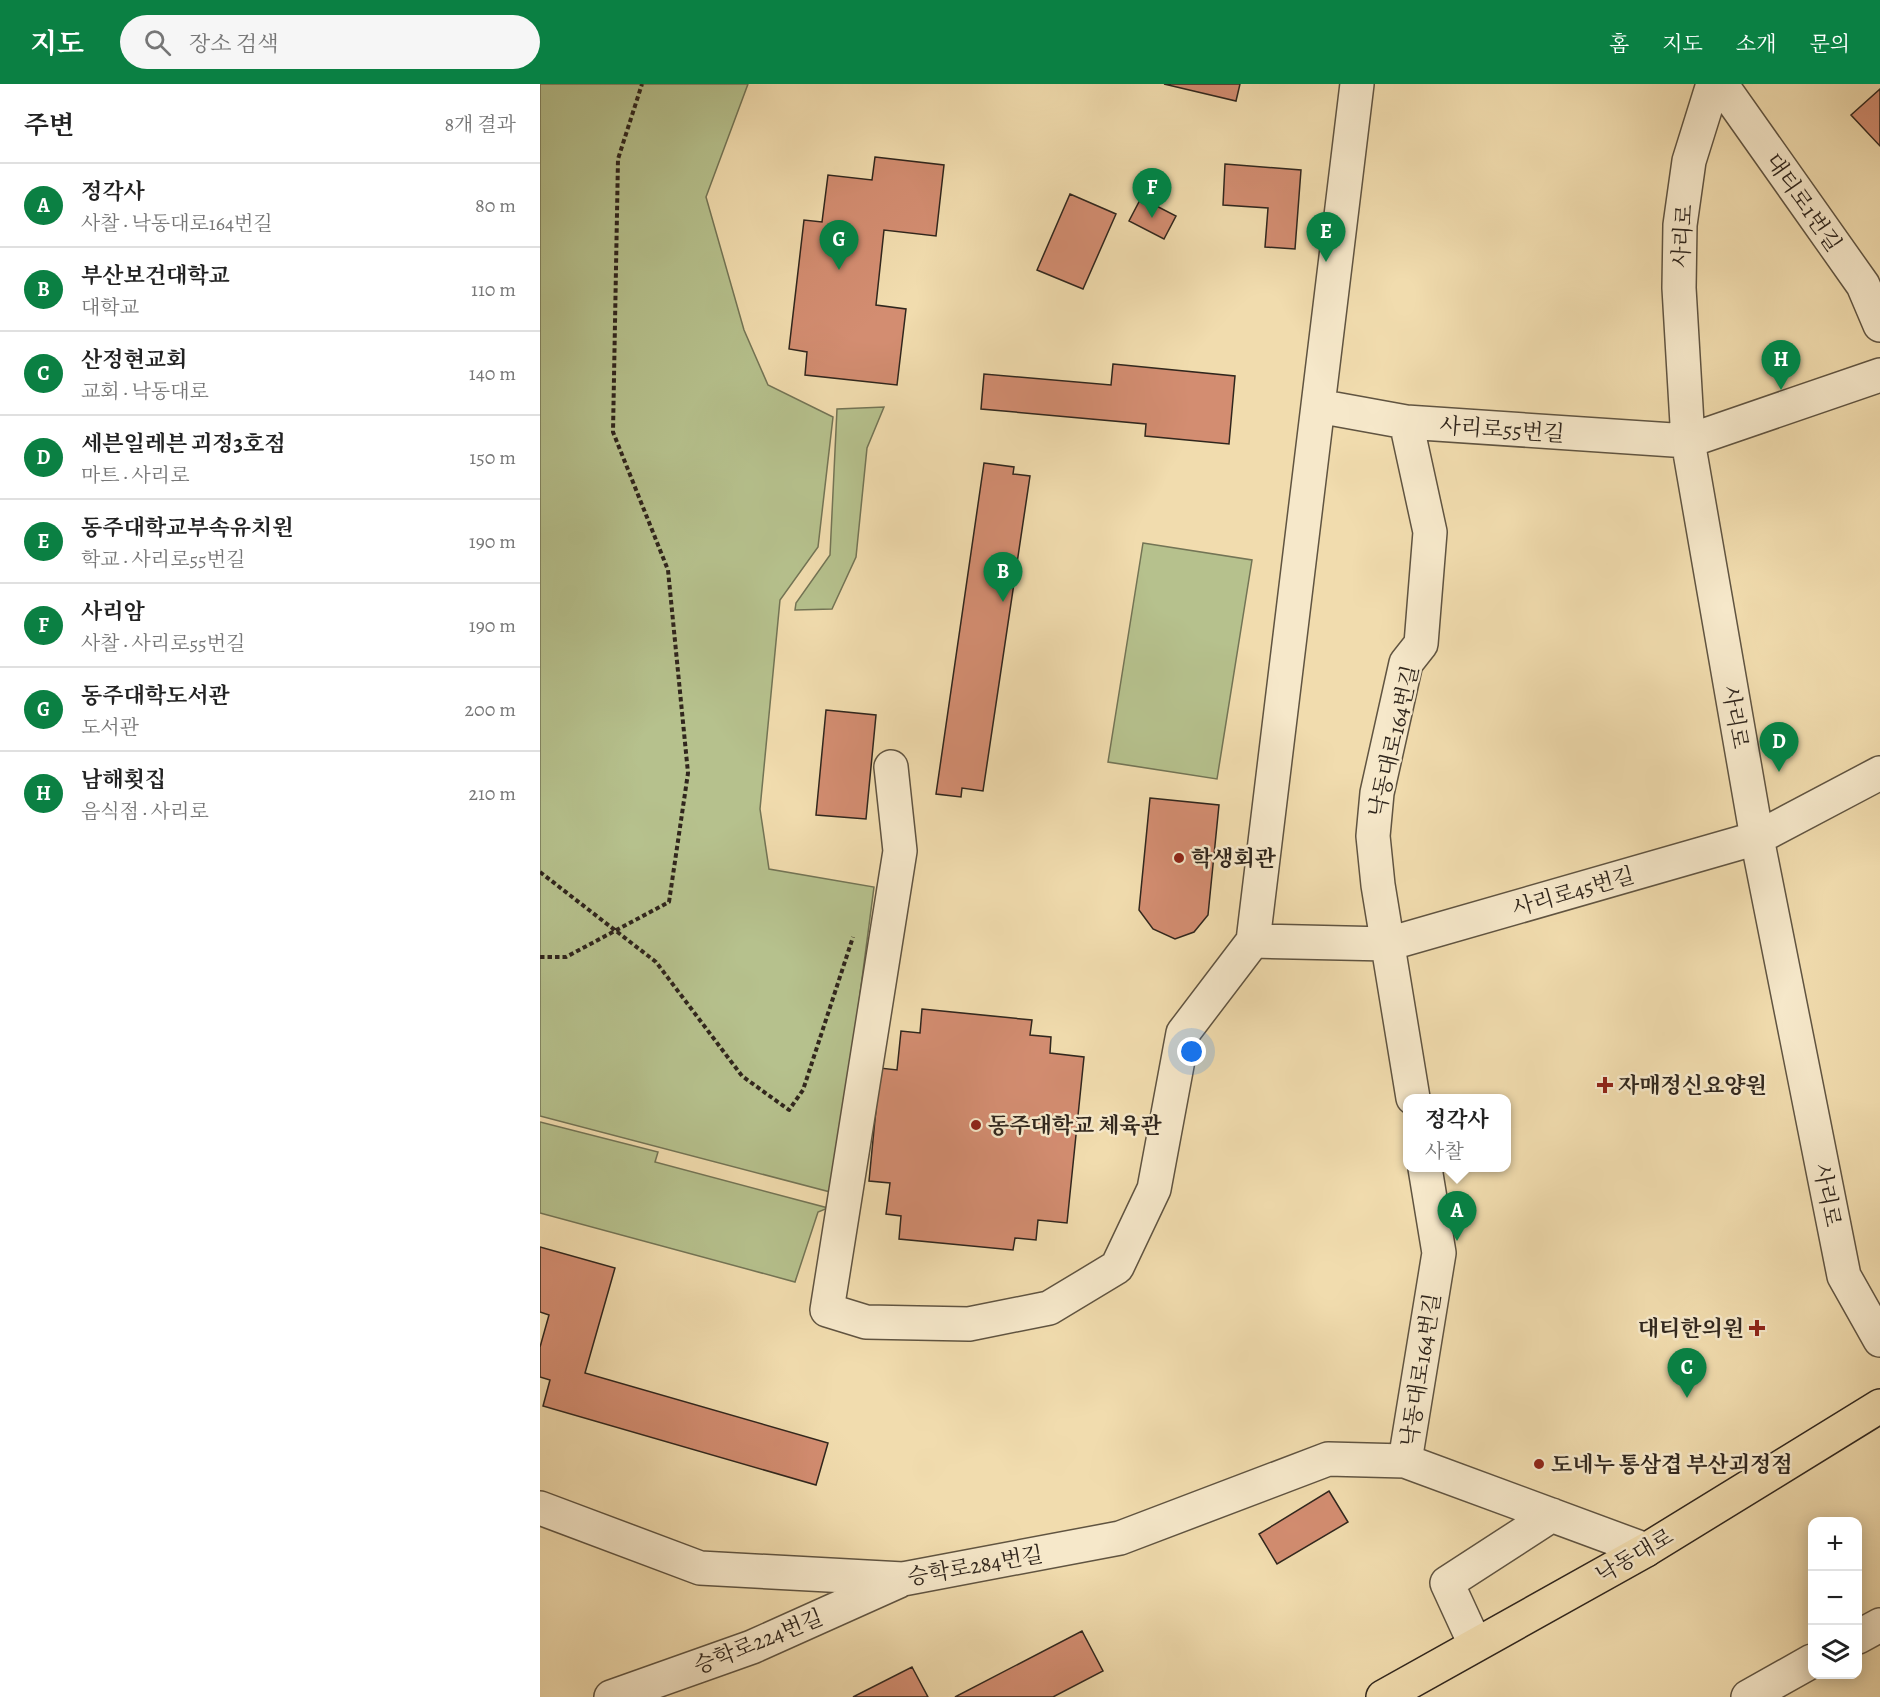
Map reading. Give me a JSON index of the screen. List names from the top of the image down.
{
  "streets": {
    "main road": ["낙동대로"],
    "street": [
      "대티로1번길",
      "사리로",
      "사리로55번길",
      "낙동대로164번길",
      "사리로45번길",
      "승학로284번길",
      "승학로224번길"
    ]
  },
  "crossings": [
    ["사리로", "사리로55번길"],
    ["사리로", "사리로45번길"],
    ["사리로55번길", "낙동대로164번길"],
    ["낙동대로164번길", "사리로45번길"],
    ["낙동대로164번길", "낙동대로"],
    ["낙동대로164번길", "승학로284번길"],
    ["승학로284번길", "승학로224번길"]
  ],
  "places": {
    "other": ["학생회관", "동주대학교 체육관", "도네누 통삼겹 부산괴정점"],
    "health": ["자매정신요양원", "대티한의원"]
  },
  "page": {
    "header": "지도",
    "search": "장소 검색",
    "nav": [
      "홈",
      "지도",
      "소개",
      "문의"
    ],
    "heading": ["주변", "8개 결과"],
    "list": [
      {
        "mark": "A",
        "name": "정각사",
        "note": "사찰 · 낙동대로164번길",
        "value": "80 m"
      },
      {
        "mark": "B",
        "name": "부산보건대학교",
        "note": "대학교",
        "value": "110 m"
      },
      {
        "mark": "C",
        "name": "산정현교회",
        "note": "교회 · 낙동대로",
        "value": "140 m"
      },
      {
        "mark": "D",
        "name": "세븐일레븐 괴정3호점",
        "note": "마트 · 사리로",
        "value": "150 m"
      },
      {
        "mark": "E",
        "name": "동주대학교부속유치원",
        "note": "학교 · 사리로55번길",
        "value": "190 m"
      },
      {
        "mark": "F",
        "name": "사리암",
        "note": "사찰 · 사리로55번길",
        "value": "190 m"
      },
      {
        "mark": "G",
        "name": "동주대학도서관",
        "note": "도서관",
        "value": "200 m"
      },
      {
        "mark": "H",
        "name": "남해횟집",
        "note": "음식점 · 사리로",
        "value": "210 m"
      }
    ],
    "pins": [
      "F",
      "E",
      "G",
      "H",
      "B",
      "D",
      "A",
      "C"
    ],
    "popup": ["정각사", "사찰"],
    "map_buttons": ["+", "−"]
  }
}
